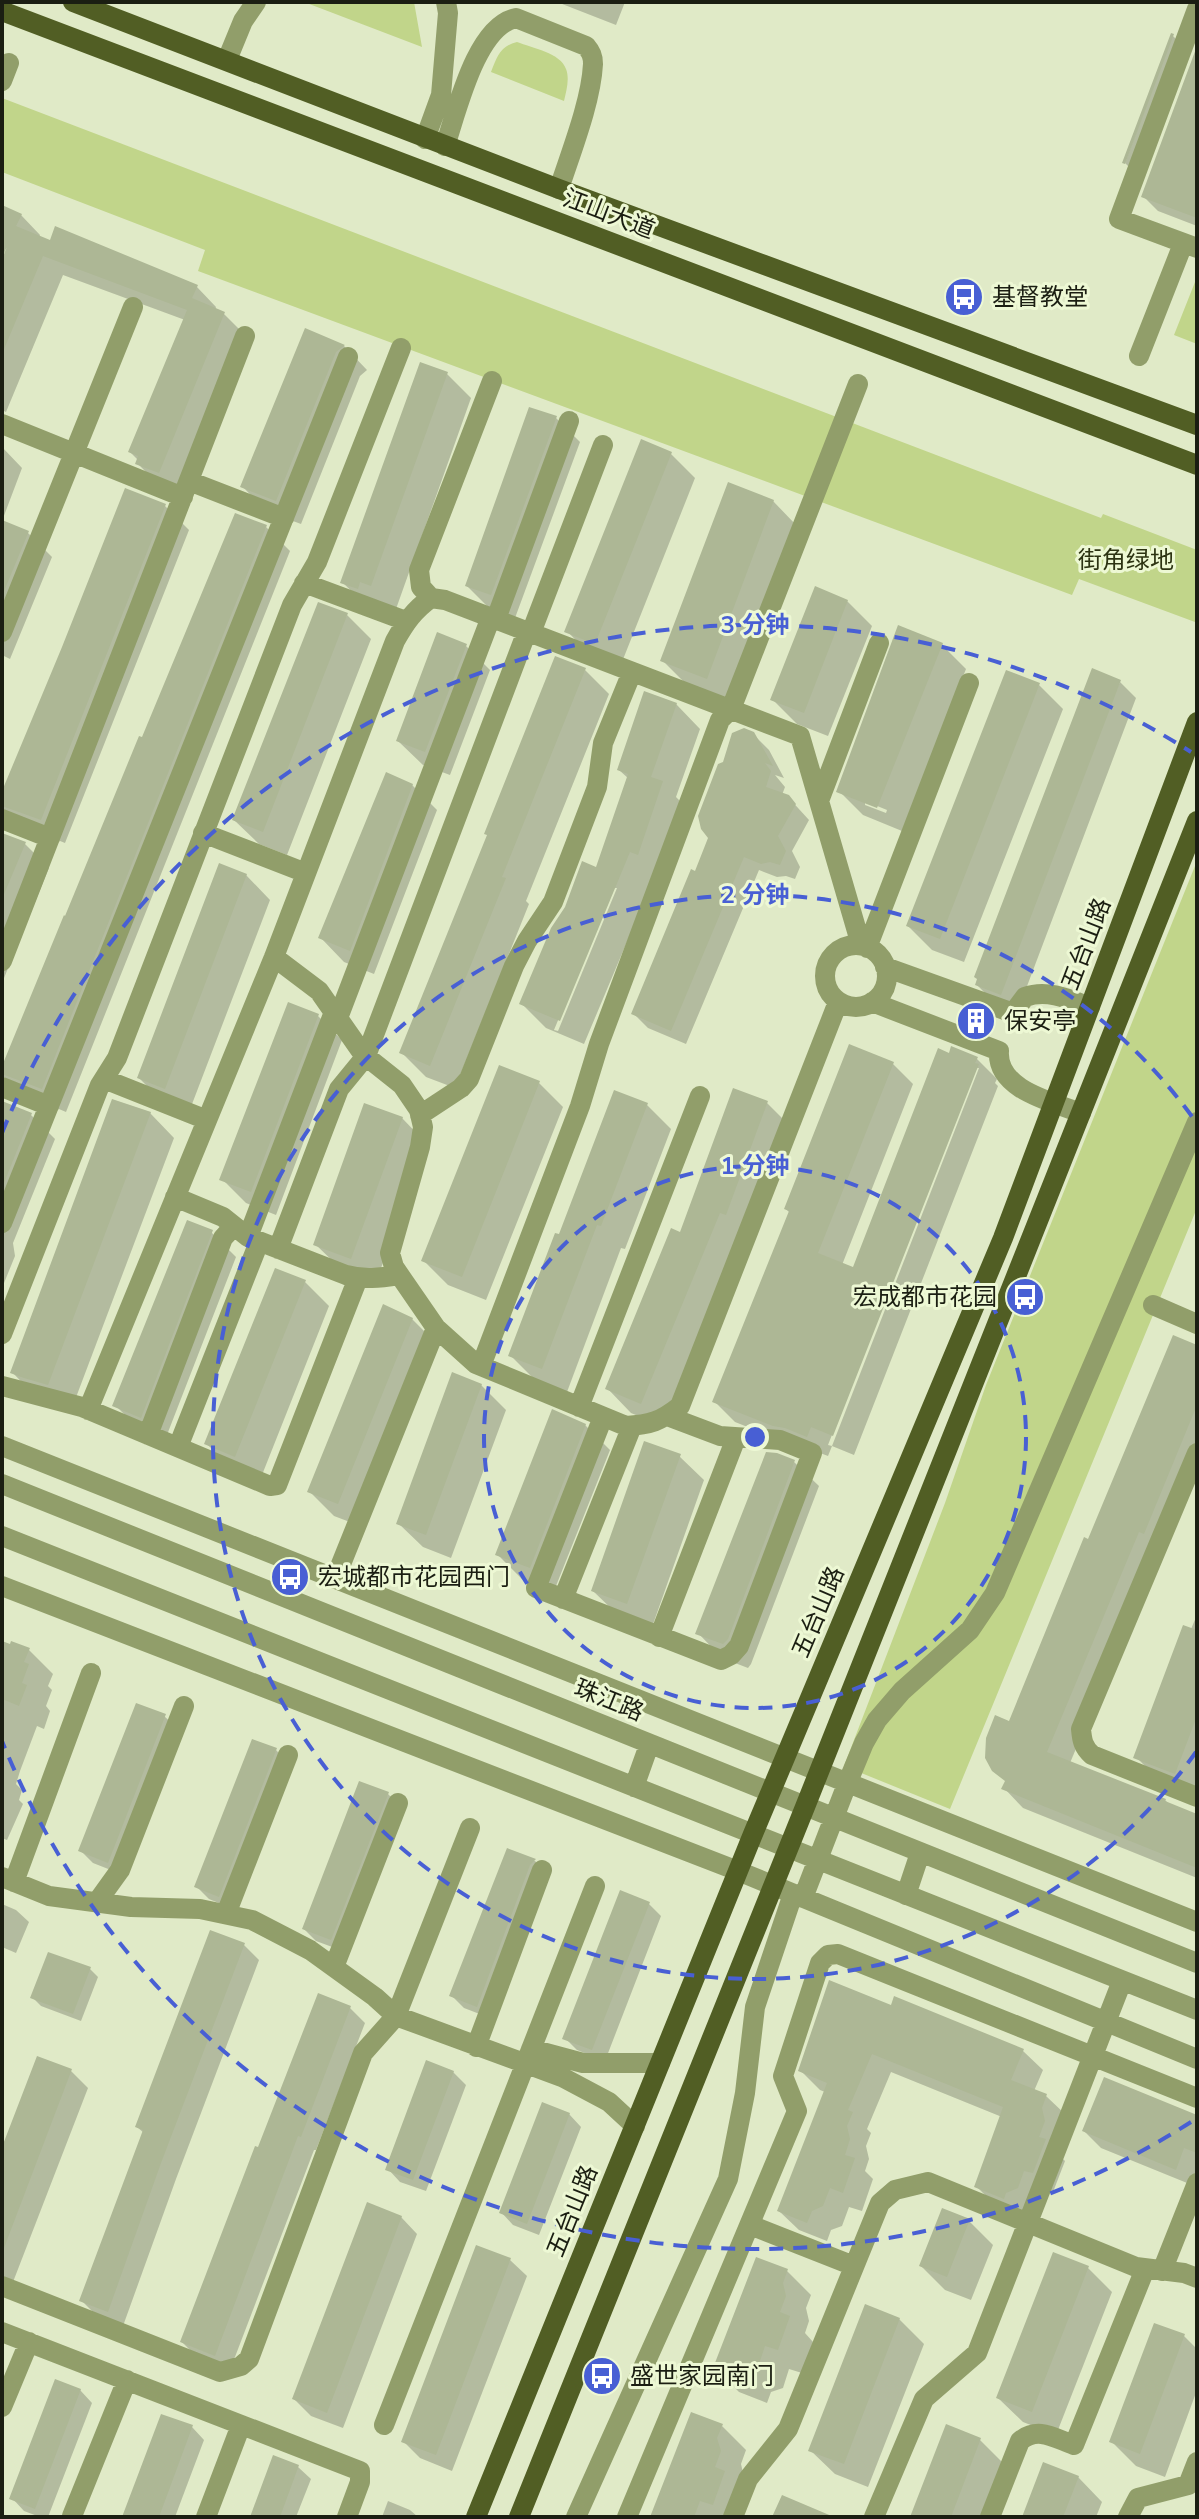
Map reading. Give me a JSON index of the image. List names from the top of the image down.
{
  "streets": {
    "main road": ["江山大道", "五台山路"],
    "street": ["珠江路"]
  },
  "crossings": [
    ["五台山路", "珠江路"]
  ],
  "parks": ["街角绿地"],
  "places": {
    "bus stop": [
      "基督教堂",
      "宏成都市花园",
      "宏城都市花园西门",
      "盛世家园南门"
    ],
    "building": ["保安亭"]
  },
  "rings": ["3 分钟", "2 分钟", "1 分钟"]
}
